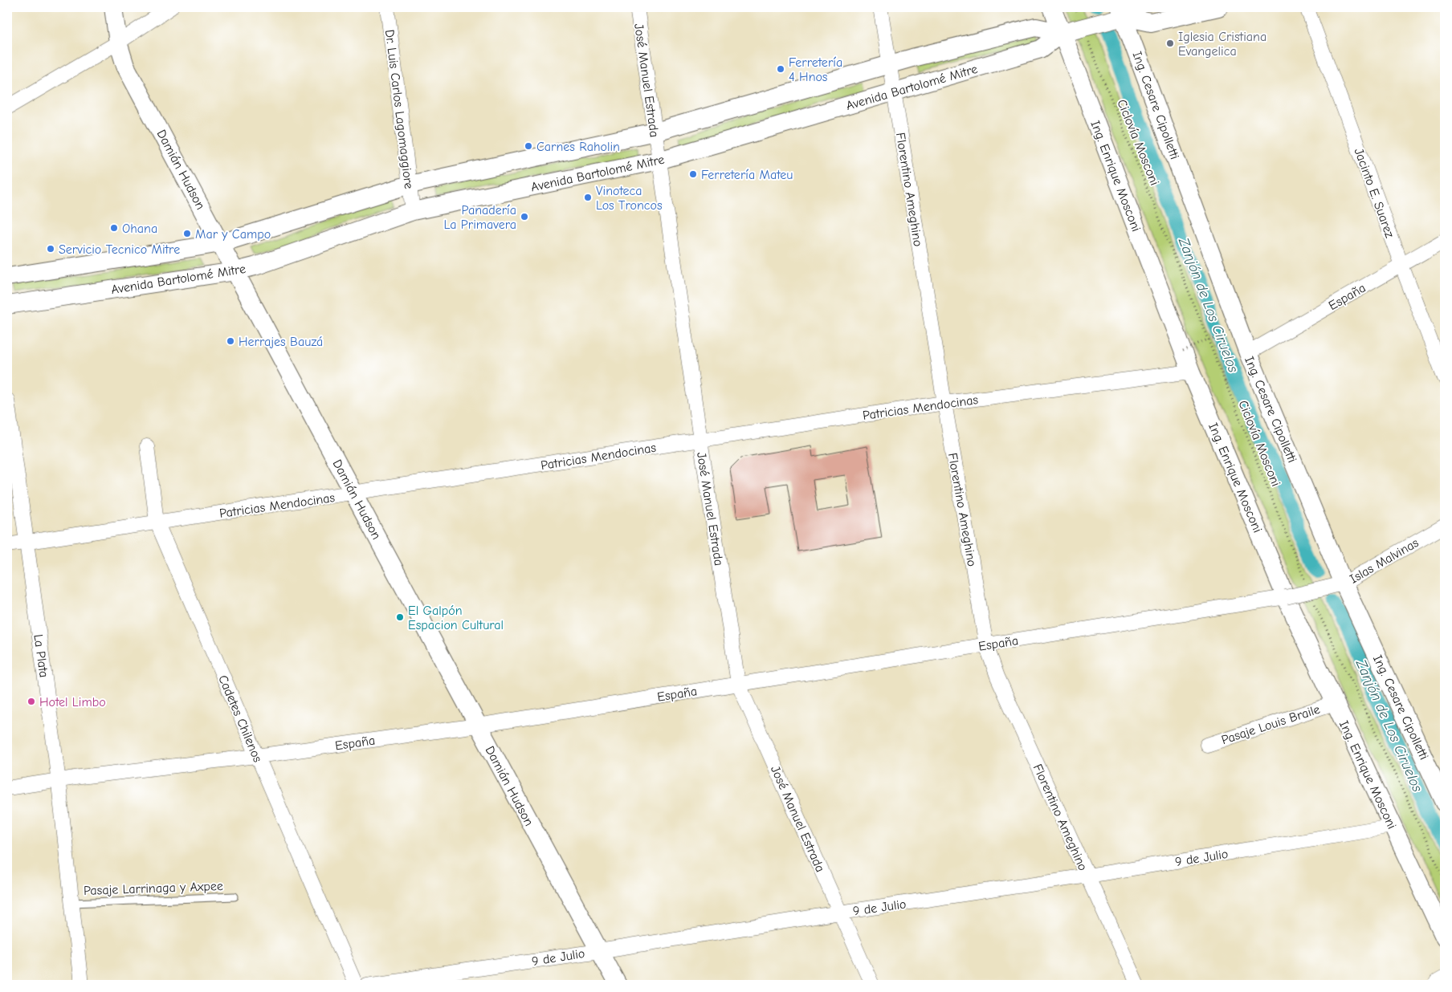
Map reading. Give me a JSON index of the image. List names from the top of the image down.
{
  "streets": {
    "street": [
      "José Manuel Estrada",
      "Avenida Bartolomé Mitre",
      "Ing. Cesare Cipolletti",
      "Dr. Luis Carlos Lagomaggiore",
      "Damián Hudson",
      "Ing. Enrique Mosconi",
      "Florentino Ameghino",
      "Jacinto E. Suarez",
      "España",
      "Patricias Mendocinas",
      "Islas Malvinas",
      "La Plata",
      "Cadetes Chilenos",
      "Pasaje Louis Braile",
      "9 de Julio"
    ],
    "lane": ["Pasaje Larrinaga y Axpee"],
    "path": ["Ciclovía Mosconi"]
  },
  "crossings": [
    ["José Manuel Estrada", "Avenida Bartolomé Mitre"],
    ["José Manuel Estrada", "España"],
    ["José Manuel Estrada", "Patricias Mendocinas"],
    ["José Manuel Estrada", "9 de Julio"],
    ["Avenida Bartolomé Mitre", "Ing. Cesare Cipolletti"],
    ["Avenida Bartolomé Mitre", "Dr. Luis Carlos Lagomaggiore"],
    ["Avenida Bartolomé Mitre", "Ciclovía Mosconi"],
    ["Avenida Bartolomé Mitre", "Damián Hudson"],
    ["Avenida Bartolomé Mitre", "Ing. Enrique Mosconi"],
    ["Avenida Bartolomé Mitre", "Florentino Ameghino"],
    ["Ing. Cesare Cipolletti", "España"],
    ["Ing. Cesare Cipolletti", "Islas Malvinas"],
    ["Damián Hudson", "España"],
    ["Damián Hudson", "Patricias Mendocinas"],
    ["Damián Hudson", "9 de Julio"],
    ["Ing. Enrique Mosconi", "España"],
    ["Ing. Enrique Mosconi", "Patricias Mendocinas"],
    ["Ing. Enrique Mosconi", "Pasaje Louis Braile"],
    ["Ing. Enrique Mosconi", "9 de Julio"],
    ["Florentino Ameghino", "España"],
    ["Florentino Ameghino", "Patricias Mendocinas"],
    ["Florentino Ameghino", "9 de Julio"],
    ["Jacinto E. Suarez", "España"],
    ["España", "Islas Malvinas"],
    ["España", "La Plata"],
    ["España", "Cadetes Chilenos"],
    ["Patricias Mendocinas", "La Plata"],
    ["Patricias Mendocinas", "Cadetes Chilenos"],
    ["La Plata", "Pasaje Larrinaga y Axpee"]
  ],
  "water": ["Zanjón de Los Ciruelos"],
  "places": [
    "Iglesia Cristiana Evangelica",
    "Ferretería 4 Hnos",
    "Carnes Raholin",
    "Ferretería Mateu",
    "Vinoteca Los Troncos",
    "Panadería La Primavera",
    "Ohana",
    "Mar y Campo",
    "Servicio Tecnico Mitre",
    "Herrajes Bauzá",
    "El Galpón Espacion Cultural",
    "Hotel Limbo"
  ]
}
